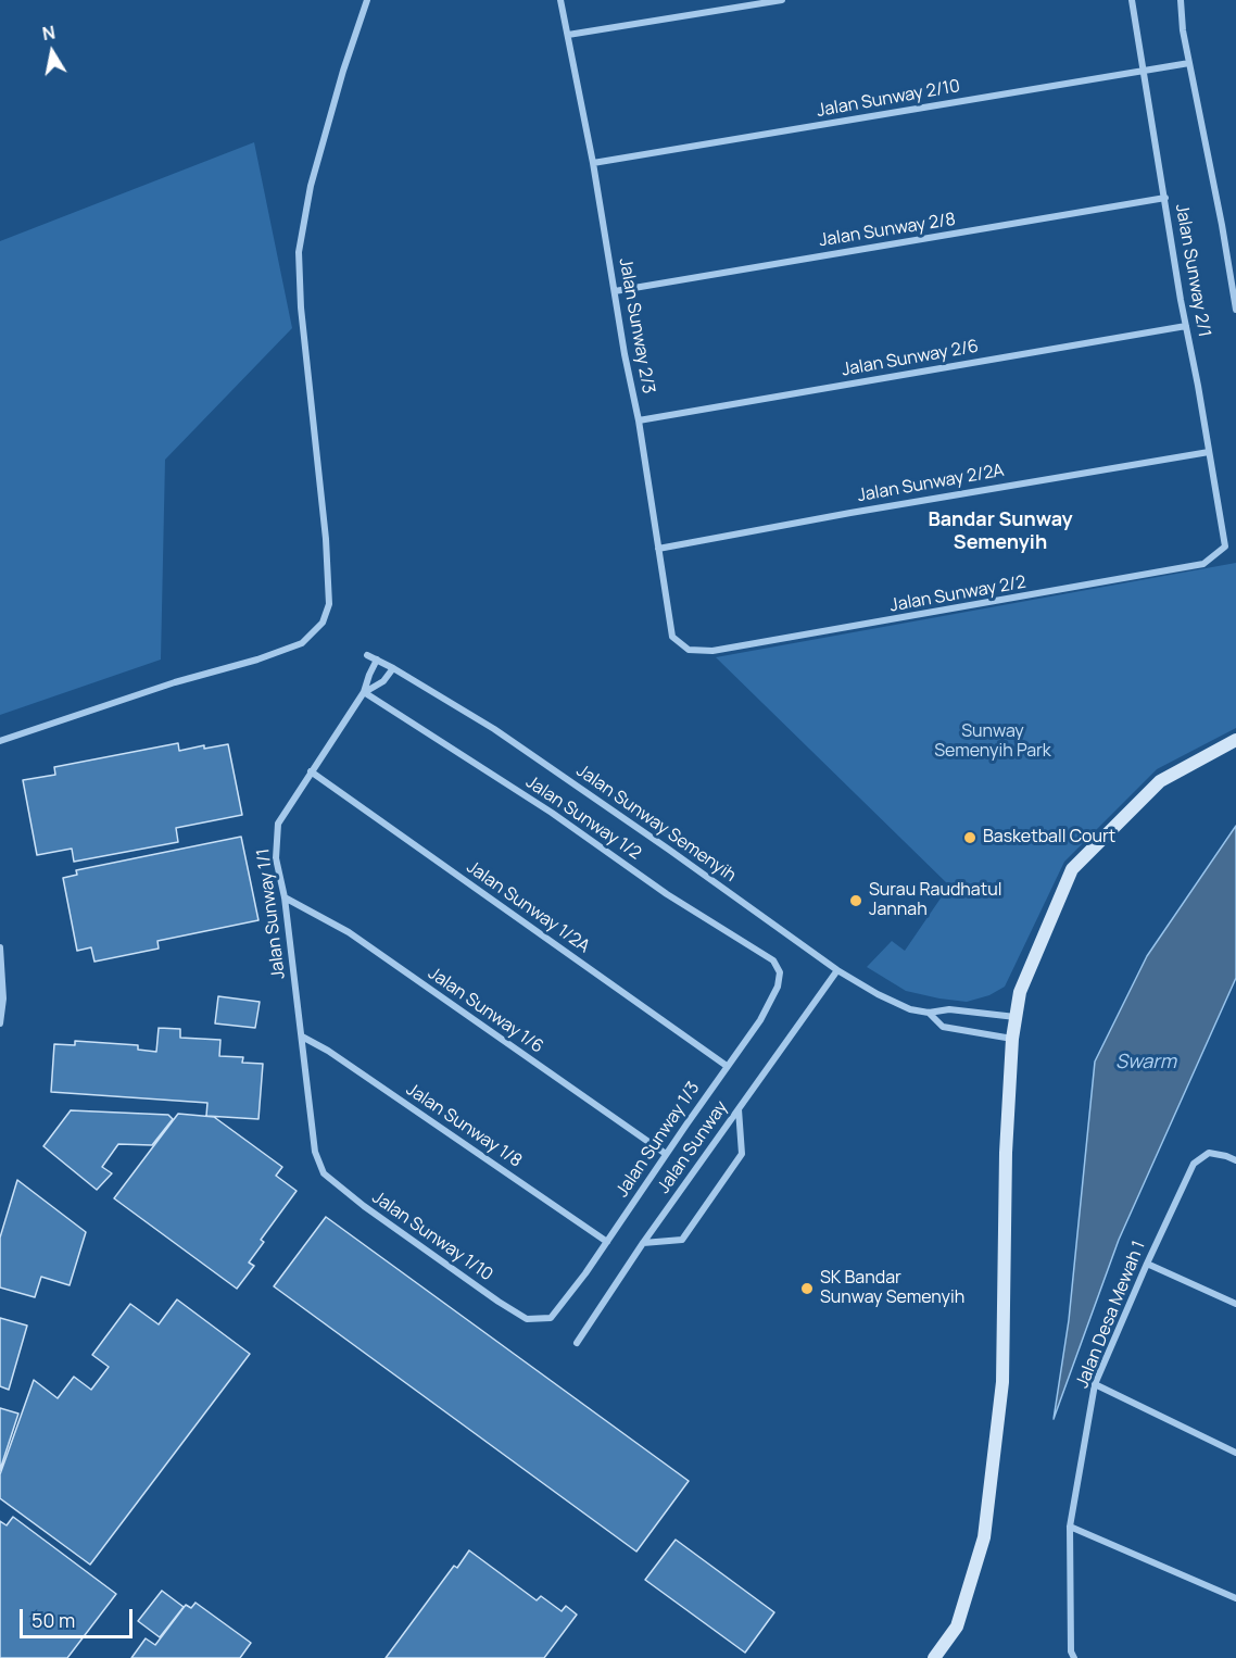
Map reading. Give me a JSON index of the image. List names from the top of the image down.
{
  "streets": {
    "street": [
      "Jalan Sunway 2/10",
      "Jalan Sunway 2/8",
      "Jalan Sunway 2/1",
      "Jalan Sunway 2/3",
      "Jalan Sunway 2/6",
      "Jalan Sunway 2/2A",
      "Jalan Sunway 2/2",
      "Jalan Sunway 1/2",
      "Jalan Sunway Semenyih",
      "Jalan Sunway 1/2A",
      "Jalan Sunway 1/1",
      "Jalan Sunway 1/6",
      "Jalan Sunway 1/8",
      "Jalan Sunway 1/3",
      "Jalan Sunway",
      "Jalan Sunway 1/10",
      "Jalan Desa Mewah 1"
    ]
  },
  "crossings": [
    ["Jalan Sunway 2/10", "Jalan Sunway 2/1"],
    ["Jalan Sunway 2/10", "Jalan Sunway 2/3"],
    ["Jalan Sunway 2/8", "Jalan Sunway 2/1"],
    ["Jalan Sunway 2/8", "Jalan Sunway 2/3"],
    ["Jalan Sunway 2/1", "Jalan Sunway 2/6"],
    ["Jalan Sunway 2/1", "Jalan Sunway 2/2A"],
    ["Jalan Sunway 2/1", "Jalan Sunway 2/2"],
    ["Jalan Sunway 2/3", "Jalan Sunway 2/6"],
    ["Jalan Sunway 2/3", "Jalan Sunway 2/2A"],
    ["Jalan Sunway 2/3", "Jalan Sunway 2/2"],
    ["Jalan Sunway 1/2", "Jalan Sunway 1/1"],
    ["Jalan Sunway 1/2", "Jalan Sunway 1/3"],
    ["Jalan Sunway Semenyih", "Jalan Sunway 1/1"],
    ["Jalan Sunway Semenyih", "Jalan Sunway"],
    ["Jalan Sunway 1/2A", "Jalan Sunway 1/1"],
    ["Jalan Sunway 1/2A", "Jalan Sunway 1/3"],
    ["Jalan Sunway 1/1", "Jalan Sunway 1/6"],
    ["Jalan Sunway 1/1", "Jalan Sunway 1/8"],
    ["Jalan Sunway 1/1", "Jalan Sunway 1/10"],
    ["Jalan Sunway 1/6", "Jalan Sunway 1/3"],
    ["Jalan Sunway 1/8", "Jalan Sunway 1/3"],
    ["Jalan Sunway 1/3", "Jalan Sunway 1/10"]
  ],
  "districts": ["Bandar Sunway Semenyih"],
  "water": ["Swarm"],
  "parks": ["Sunway Semenyih Park"],
  "places": ["Basketball Court", "Surau Raudhatul Jannah", "SK Bandar Sunway Semenyih"],
  "scale_bar": "50 m",
  "north": "top"
}
